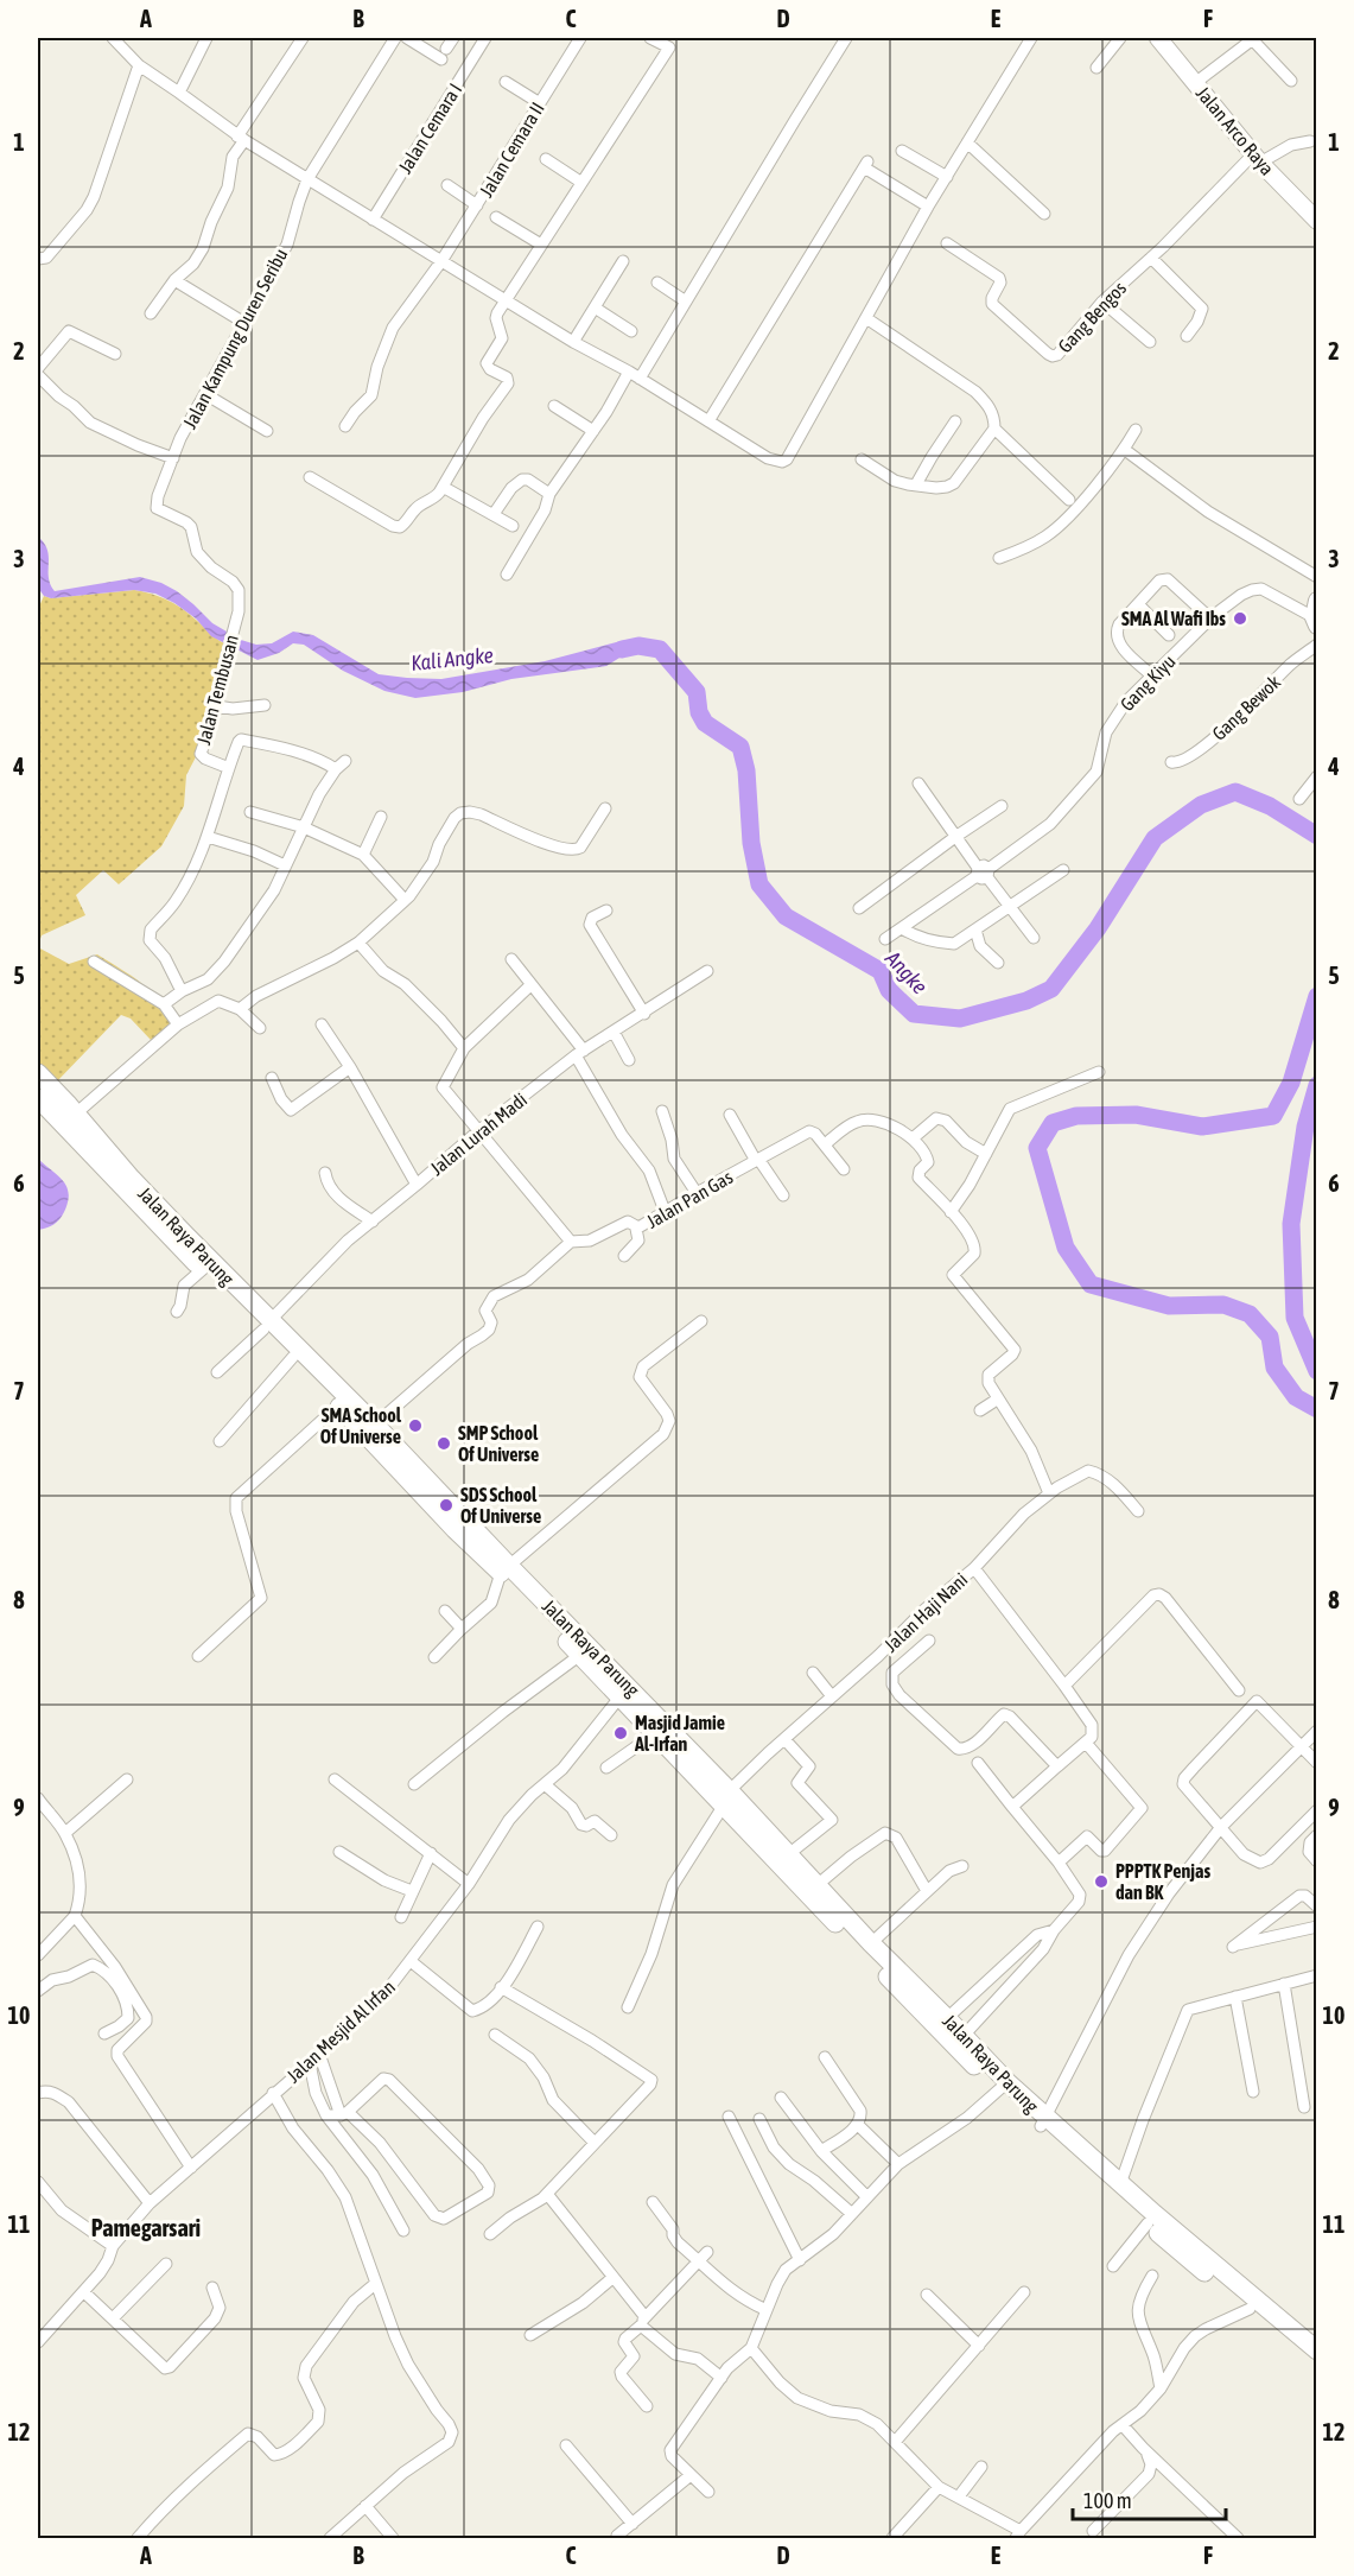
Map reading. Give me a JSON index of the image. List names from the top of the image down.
{
  "streets": {
    "highway": ["Jalan Raya Parung"],
    "main road": ["Jalan Arco Raya"],
    "street": [
      "Jalan Cemara I",
      "Jalan Cemara II",
      "Gang Bengos",
      "Jalan Kampung Duren Seribu",
      "Gang Kiyu",
      "Jalan Tembusan",
      "Gang Bewok",
      "Jalan Lurah Madi",
      "Jalan Pan Gas",
      "Jalan Haji Nani",
      "Jalan Mesjid Al Irfan"
    ]
  },
  "crossings": [
    ["Jalan Arco Raya", "Gang Bengos"],
    ["Jalan Kampung Duren Seribu", "Jalan Tembusan"],
    ["Jalan Lurah Madi", "Jalan Raya Parung"],
    ["Jalan Pan Gas", "Jalan Raya Parung"],
    ["Jalan Raya Parung", "Jalan Haji Nani"],
    ["Jalan Raya Parung", "Jalan Mesjid Al Irfan"]
  ],
  "districts": ["Pamegarsari"],
  "water": ["Kali Angke", "Angke"],
  "places": [
    "SMA Al Wafi Ibs",
    "SMA School Of Universe",
    "SMP School Of Universe",
    "SDS School Of Universe",
    "Masjid Jamie Al-Irfan",
    "PPPTK Penjas dan BK"
  ],
  "scale_bar": "100 m",
  "grid": {
    "columns": [
      "A",
      "B",
      "C",
      "D",
      "E",
      "F"
    ],
    "rows": [
      "1",
      "2",
      "3",
      "4",
      "5",
      "6",
      "7",
      "8",
      "9",
      "10",
      "11",
      "12"
    ]
  }
}
